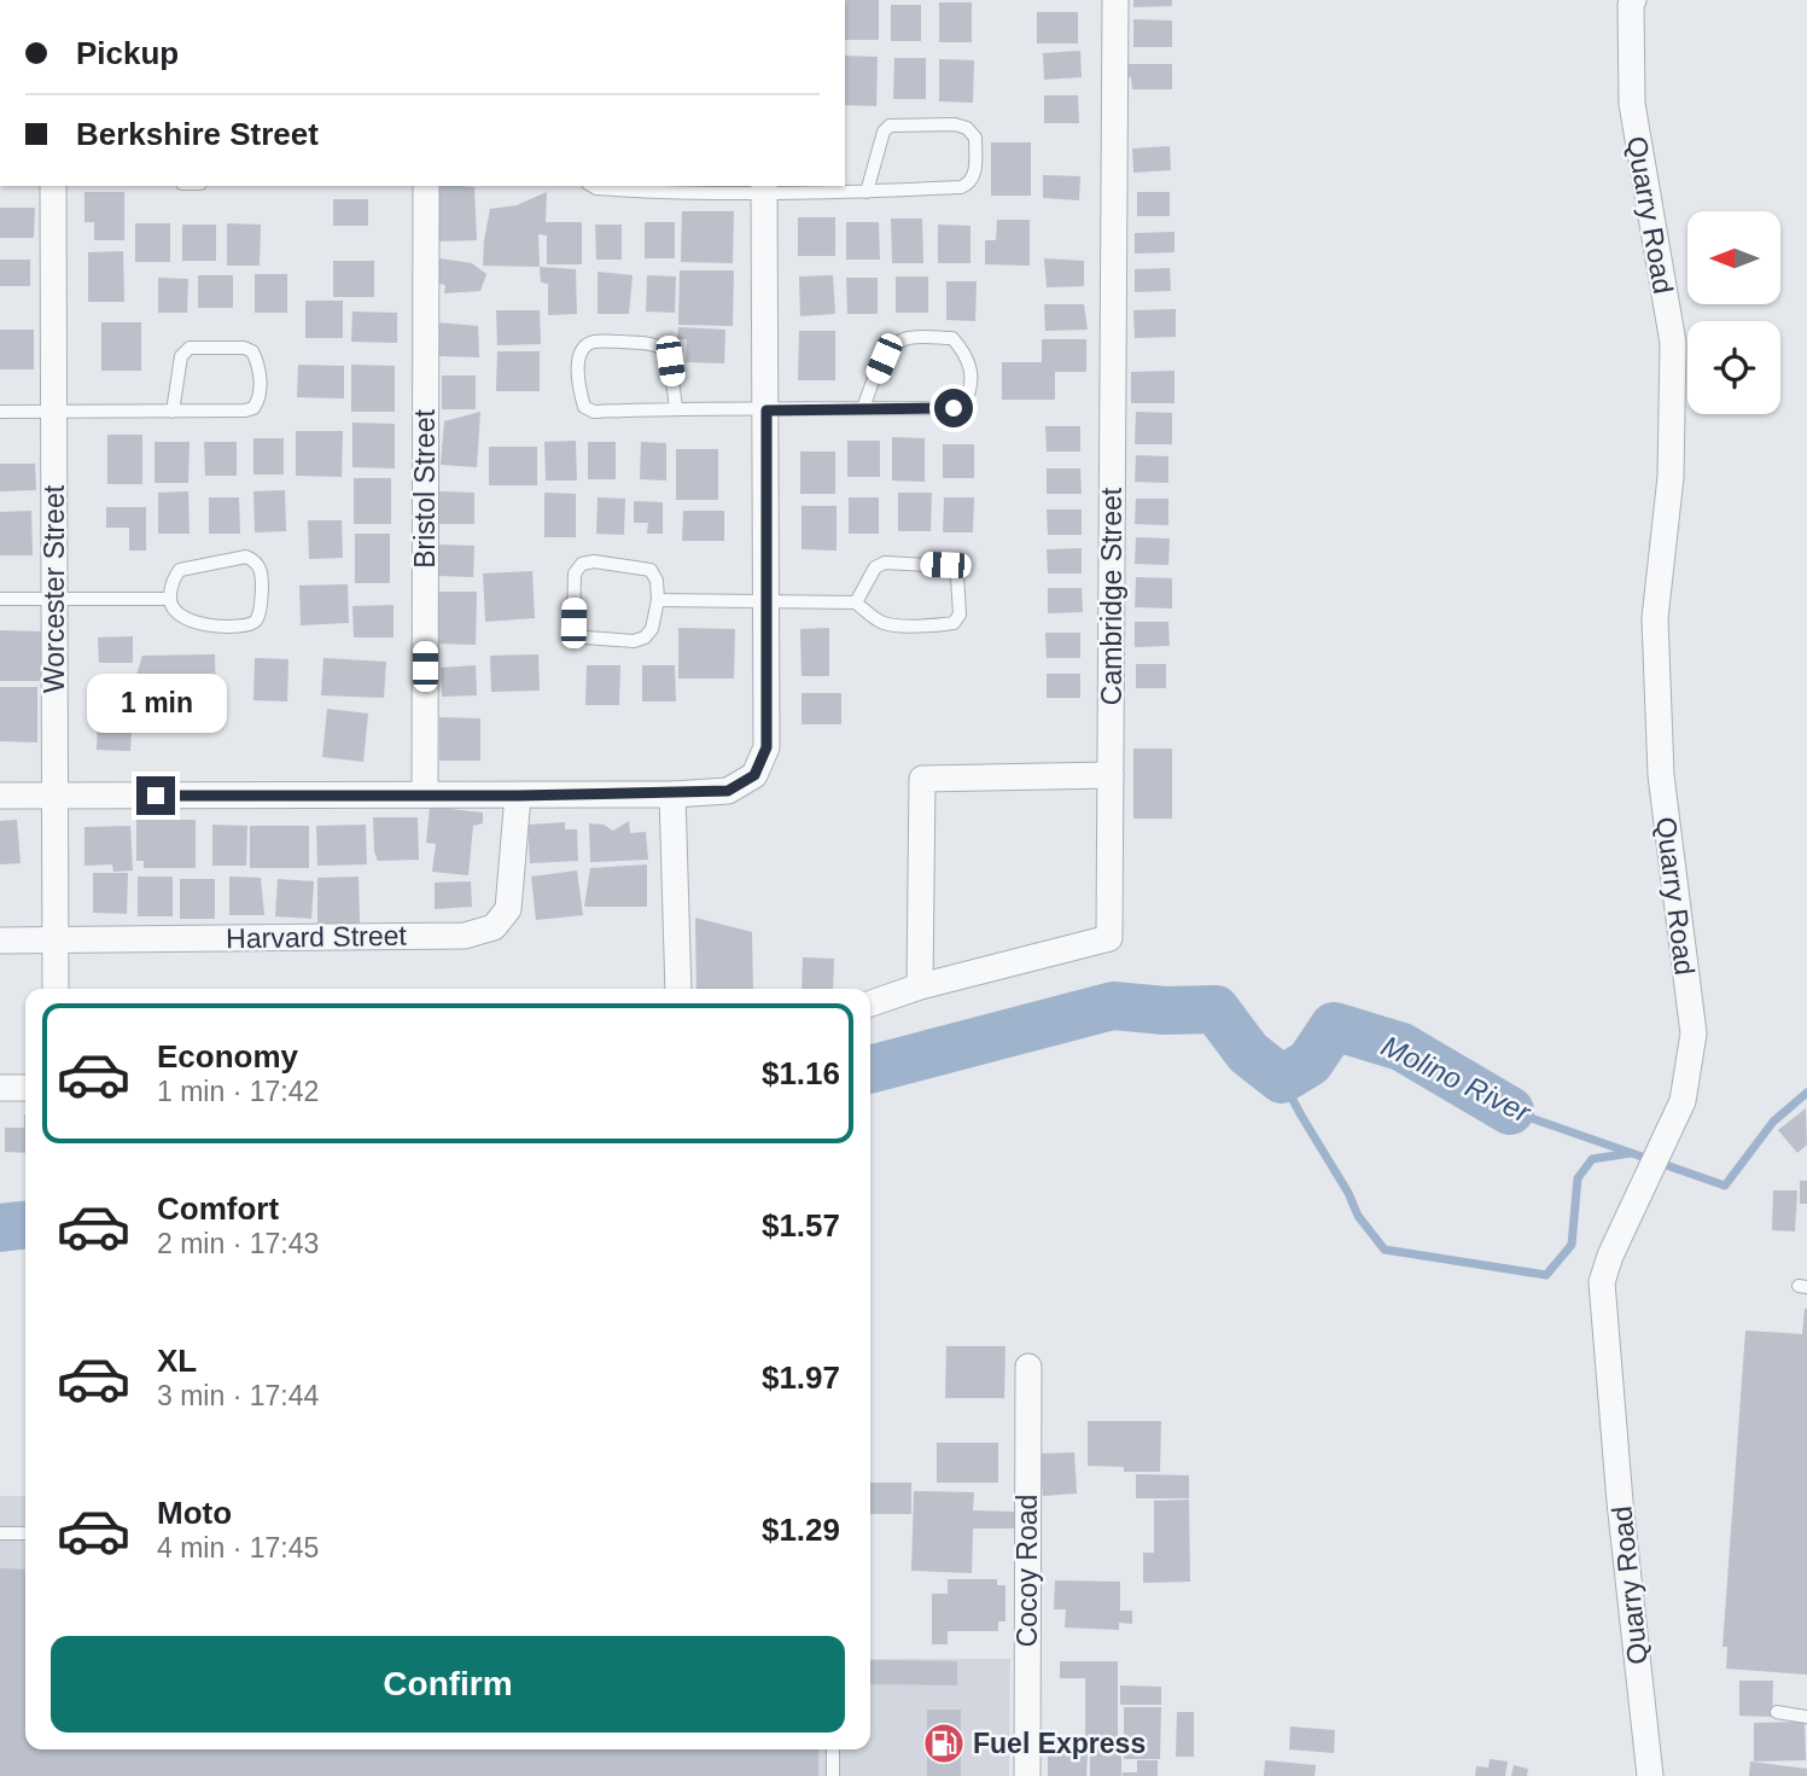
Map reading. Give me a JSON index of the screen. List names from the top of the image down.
{
  "streets": {
    "street": [
      "Quarry Road",
      "Bristol Street",
      "Worcester Street",
      "Cambridge Street",
      "Harvard Street",
      "Cocoy Road"
    ]
  },
  "crossings": [
    ["Worcester Street", "Harvard Street"]
  ],
  "water": ["Molino River"],
  "places": {
    "fuel station": ["Fuel Express"]
  },
  "north": "left",
  "page": {
    "banner": ["Pickup", "Berkshire Street"],
    "bubble": "1 min",
    "list": [
      {
        "name": "Economy",
        "note": "1 min · 17:42",
        "value": "$1.16"
      },
      {
        "name": "Comfort",
        "note": "2 min · 17:43",
        "value": "$1.57"
      },
      {
        "name": "XL",
        "note": "3 min · 17:44",
        "value": "$1.97"
      },
      {
        "name": "Moto",
        "note": "4 min · 17:45",
        "value": "$1.29"
      }
    ],
    "buttons": "Confirm"
  }
}
